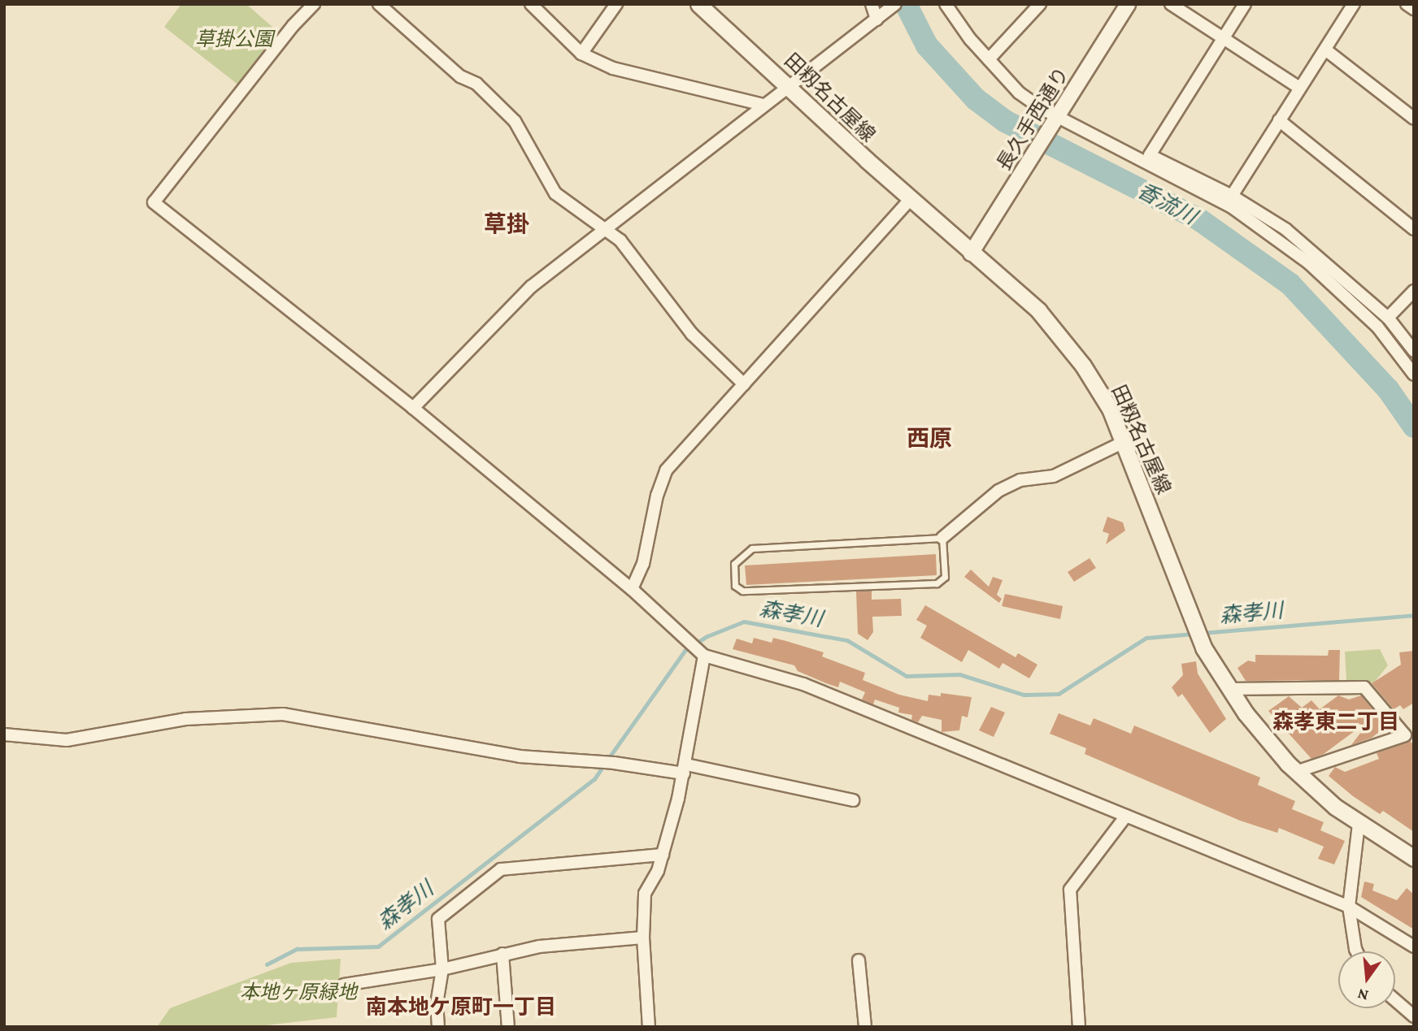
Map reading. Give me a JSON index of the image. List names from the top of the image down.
{
  "streets": {
    "main road": ["田籾名古屋線"],
    "street": ["長久手西通り"]
  },
  "crossings": [
    ["田籾名古屋線", "長久手西通り"]
  ],
  "districts": [
    "草掛",
    "西原",
    "森孝東二丁目",
    "南本地ケ原町一丁目"
  ],
  "water": ["香流川", "森孝川"],
  "parks": ["草掛公園", "本地ヶ原緑地"],
  "north": "bottom"
}
